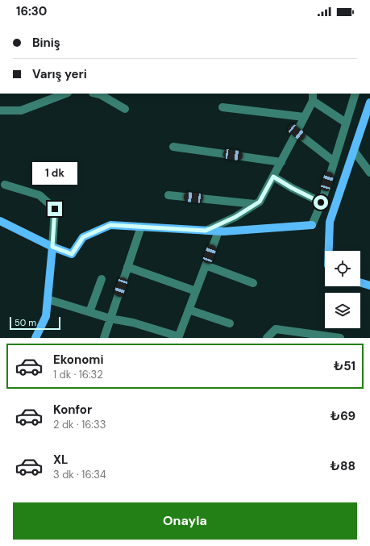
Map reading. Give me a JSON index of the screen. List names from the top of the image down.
{
  "scale_bar": "50 m",
  "page": {
    "status": "16:30",
    "banner": ["Biniş", "Varış yeri"],
    "bubble": "1 dk",
    "scale": "50 m",
    "list": [
      {
        "name": "Ekonomi",
        "note": "1 dk · 16:32",
        "value": "₺51"
      },
      {
        "name": "Konfor",
        "note": "2 dk · 16:33",
        "value": "₺69"
      },
      {
        "name": "XL",
        "note": "3 dk · 16:34",
        "value": "₺88"
      }
    ],
    "buttons": "Onayla"
  }
}
